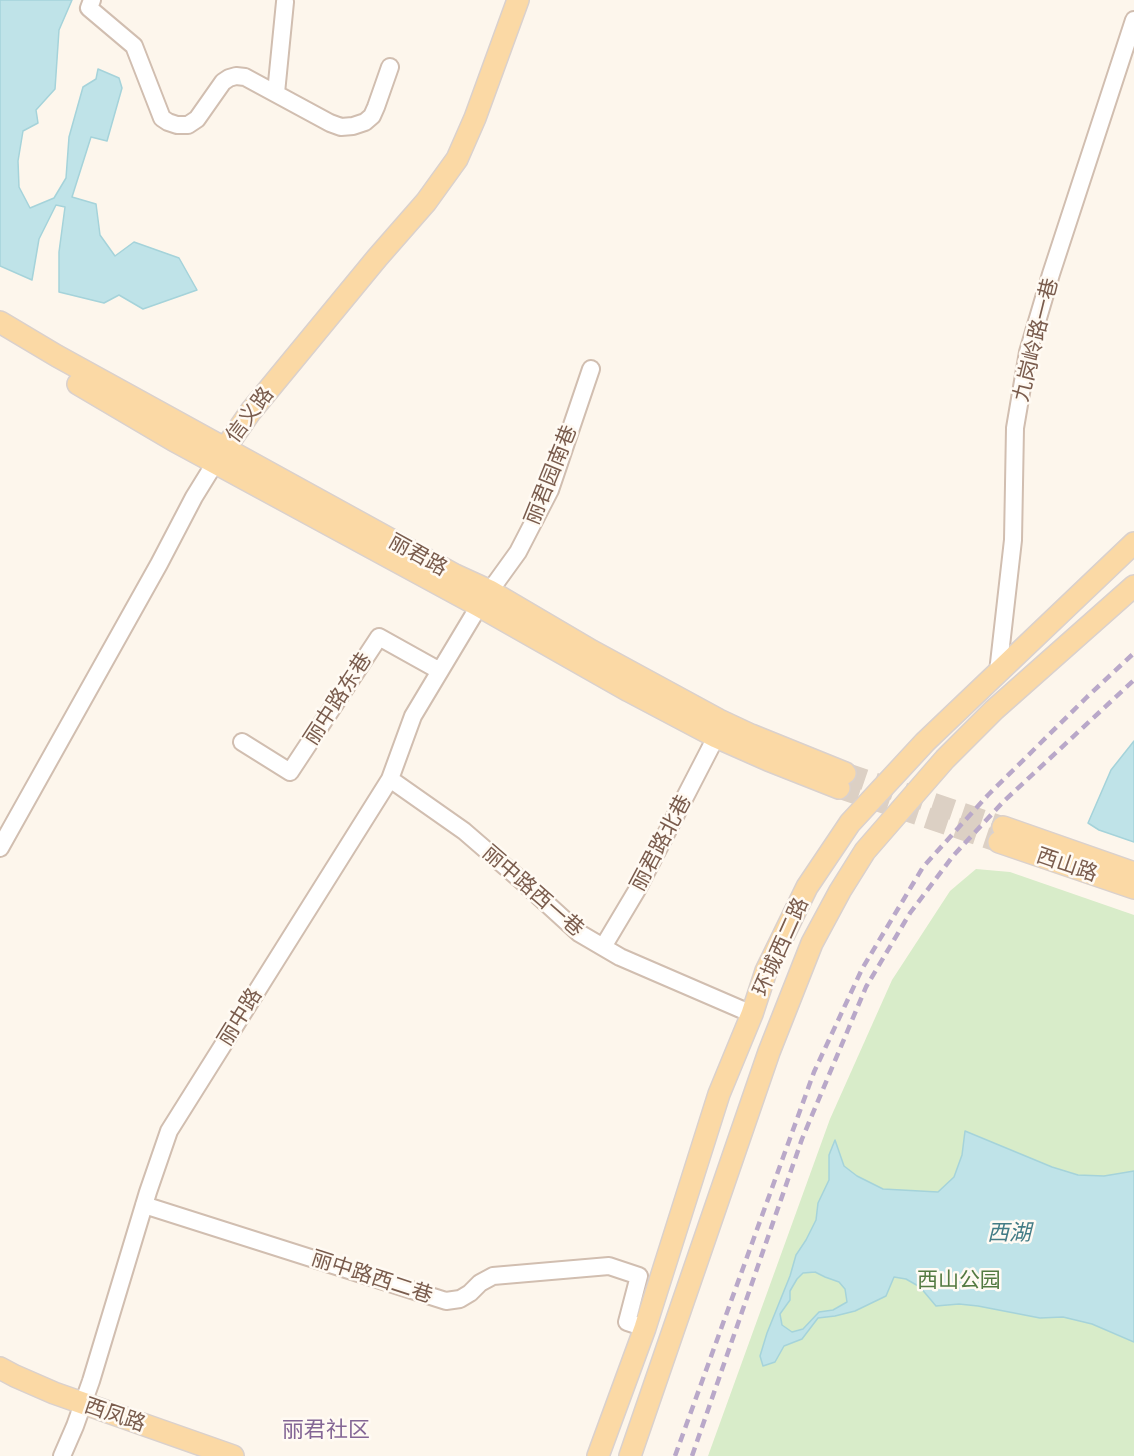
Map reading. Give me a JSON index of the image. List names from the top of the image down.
{
  "streets": {
    "main road": [
      "信义路",
      "丽君路",
      "西山路",
      "环城西二路",
      "西凤路"
    ],
    "street": [
      "九岗岭路一巷",
      "丽君园南巷",
      "丽中路东巷",
      "丽君路北巷",
      "丽中路西一巷",
      "丽中路",
      "丽中路西二巷"
    ]
  },
  "crossings": [
    ["九岗岭路一巷", "环城西二路"],
    ["信义路", "丽君路"],
    ["丽君园南巷", "丽君路"],
    ["丽君园南巷", "丽中路"],
    ["丽君路", "丽君路北巷"],
    ["丽君路", "丽中路"],
    ["丽中路东巷", "丽中路"],
    ["丽君路北巷", "丽中路西一巷"],
    ["丽中路西一巷", "环城西二路"],
    ["丽中路西一巷", "丽中路"],
    ["环城西二路", "丽中路西二巷"],
    ["丽中路", "丽中路西二巷"],
    ["丽中路", "西凤路"]
  ],
  "districts": ["丽君社区"],
  "water": ["西湖"],
  "parks": ["西山公园"]
}
